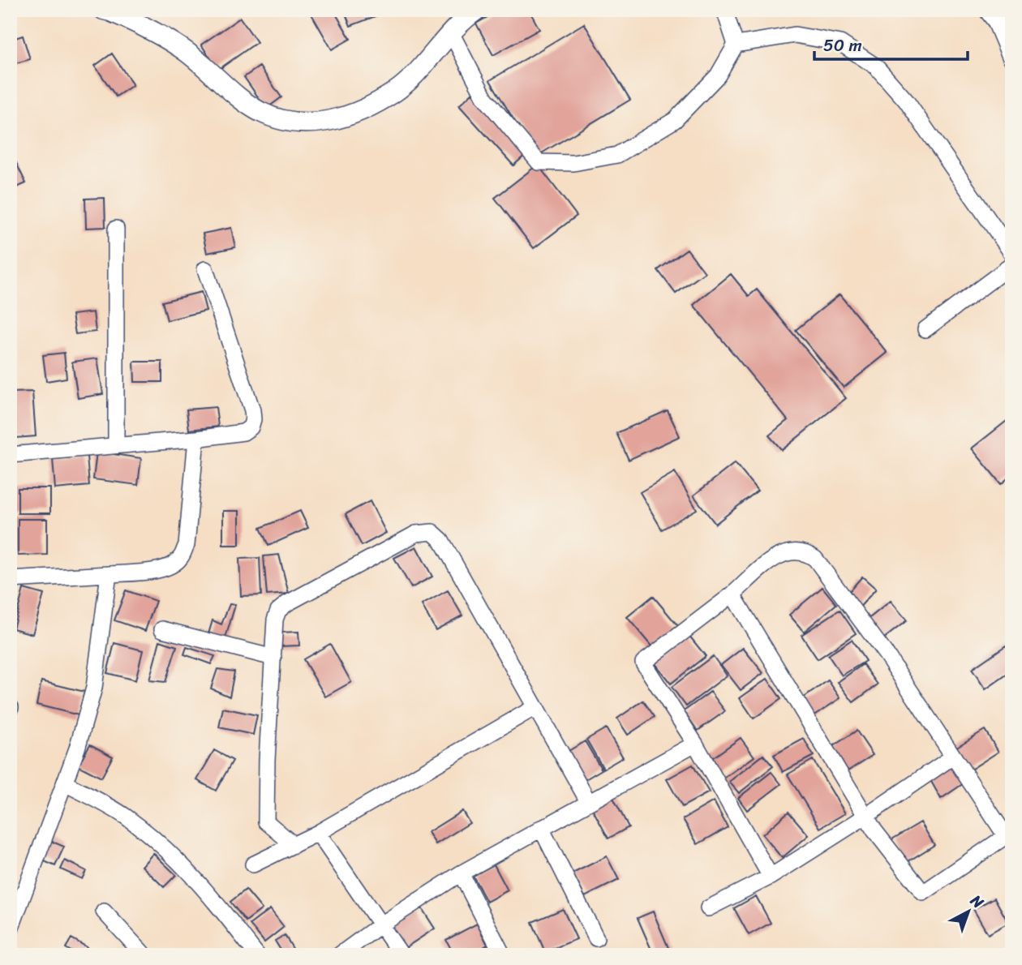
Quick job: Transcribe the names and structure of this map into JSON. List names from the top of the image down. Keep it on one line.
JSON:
{"scale_bar":"50 m","north":"top right"}
